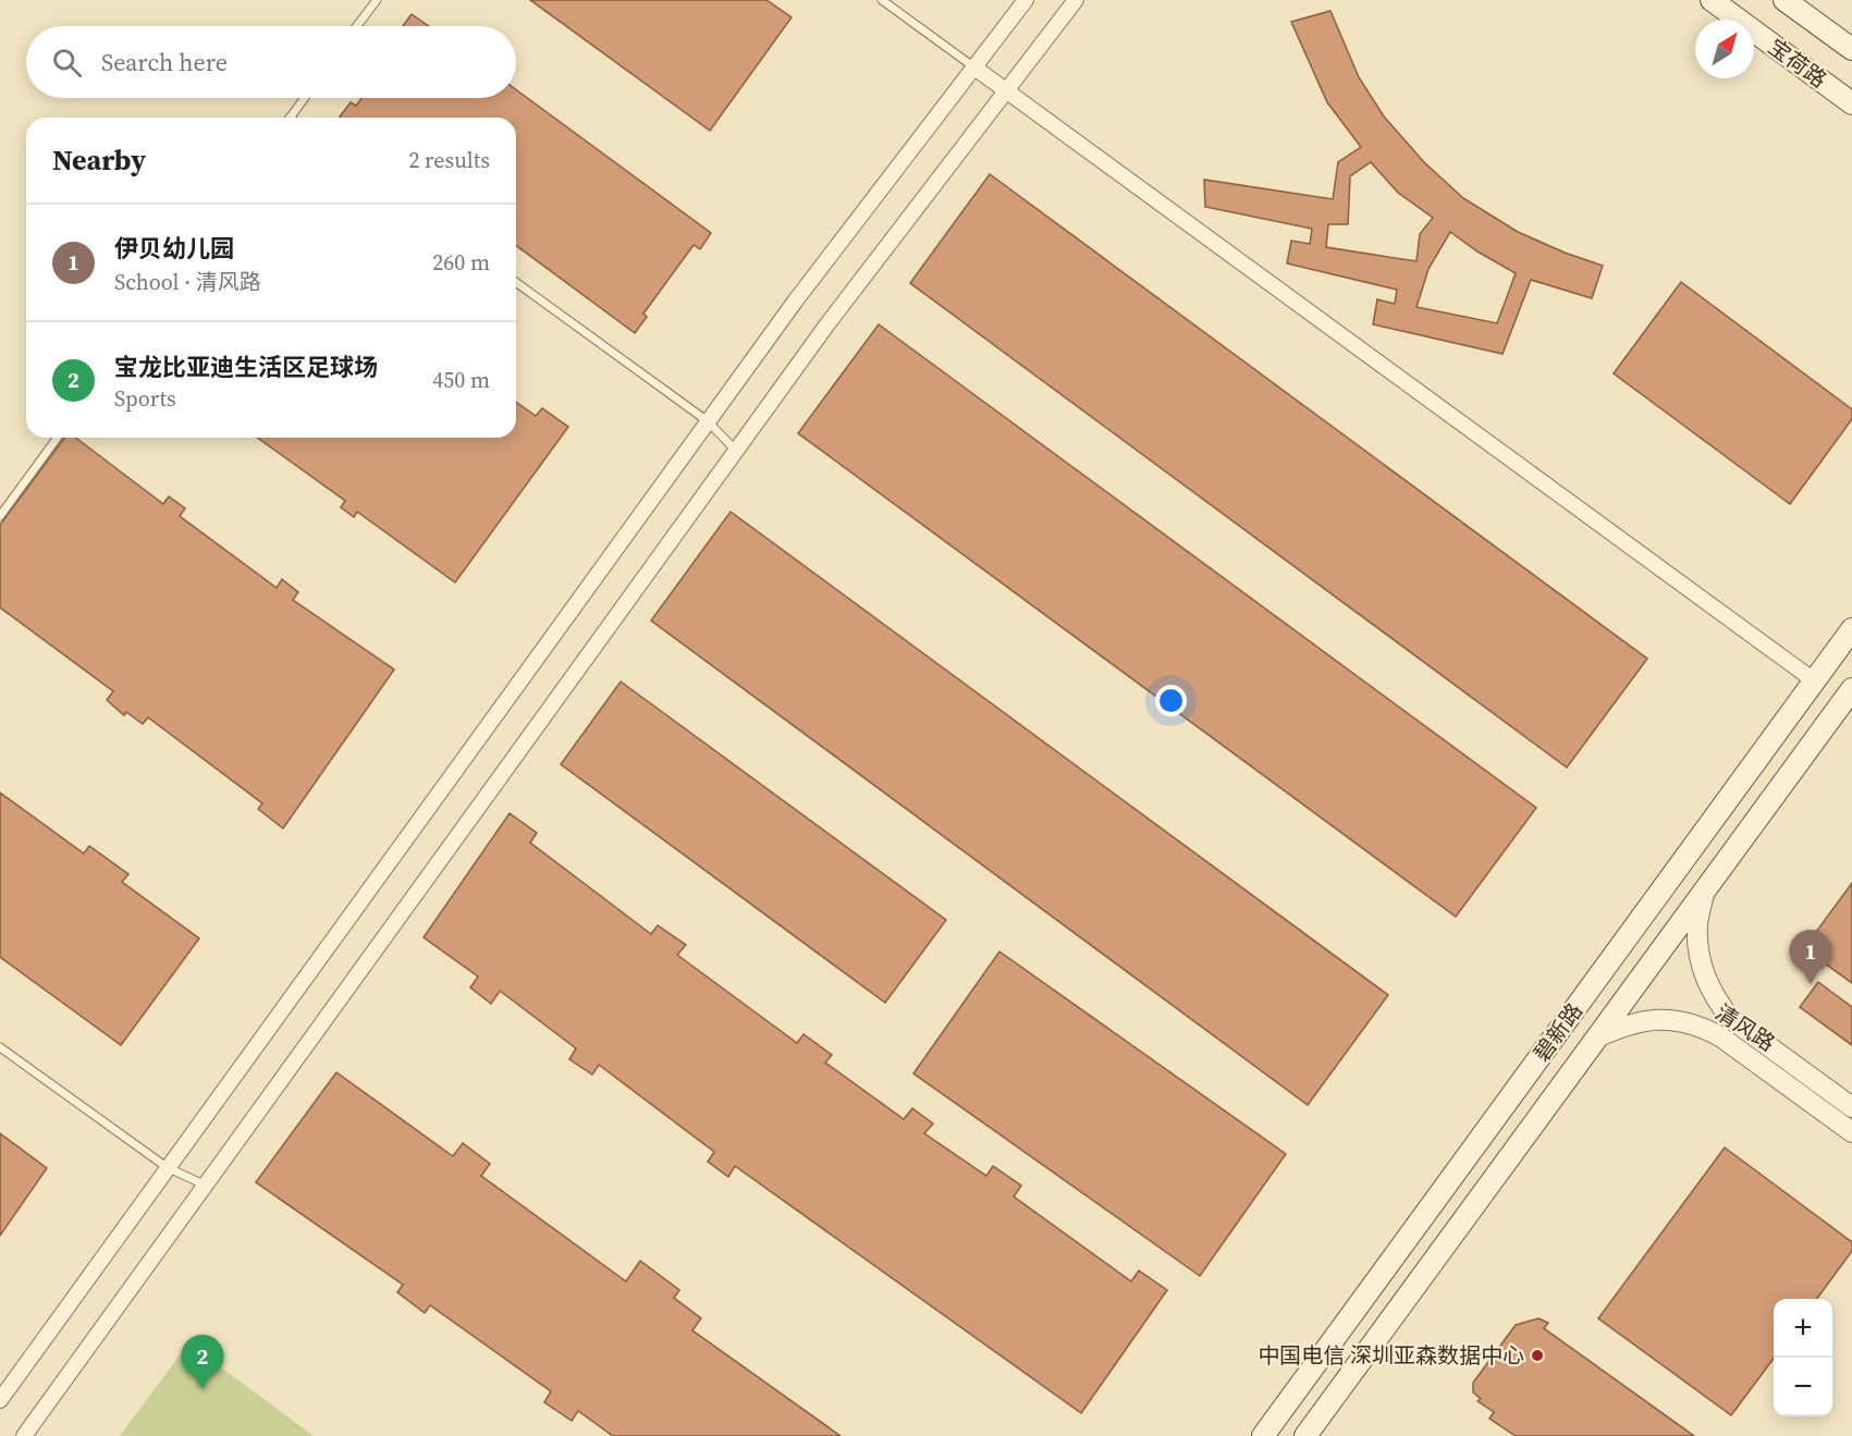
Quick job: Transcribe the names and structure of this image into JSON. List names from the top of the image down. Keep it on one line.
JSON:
{"streets":{"main road":["宝荷路","碧新路"],"street":["清风路"]},"crossings":[["清风路","碧新路"]],"places":["中国电信 深圳亚森数据中心"],"north":"top right","page":{"search":"Search here","heading":["Nearby","2 results"],"list":[{"mark":"1","name":"伊贝幼儿园","note":"School · 清风路","value":"260 m"},{"mark":"2","name":"宝龙比亚迪生活区足球场","note":"Sports","value":"450 m"}],"pins":["1","2"],"map_buttons":["+","−"]}}
